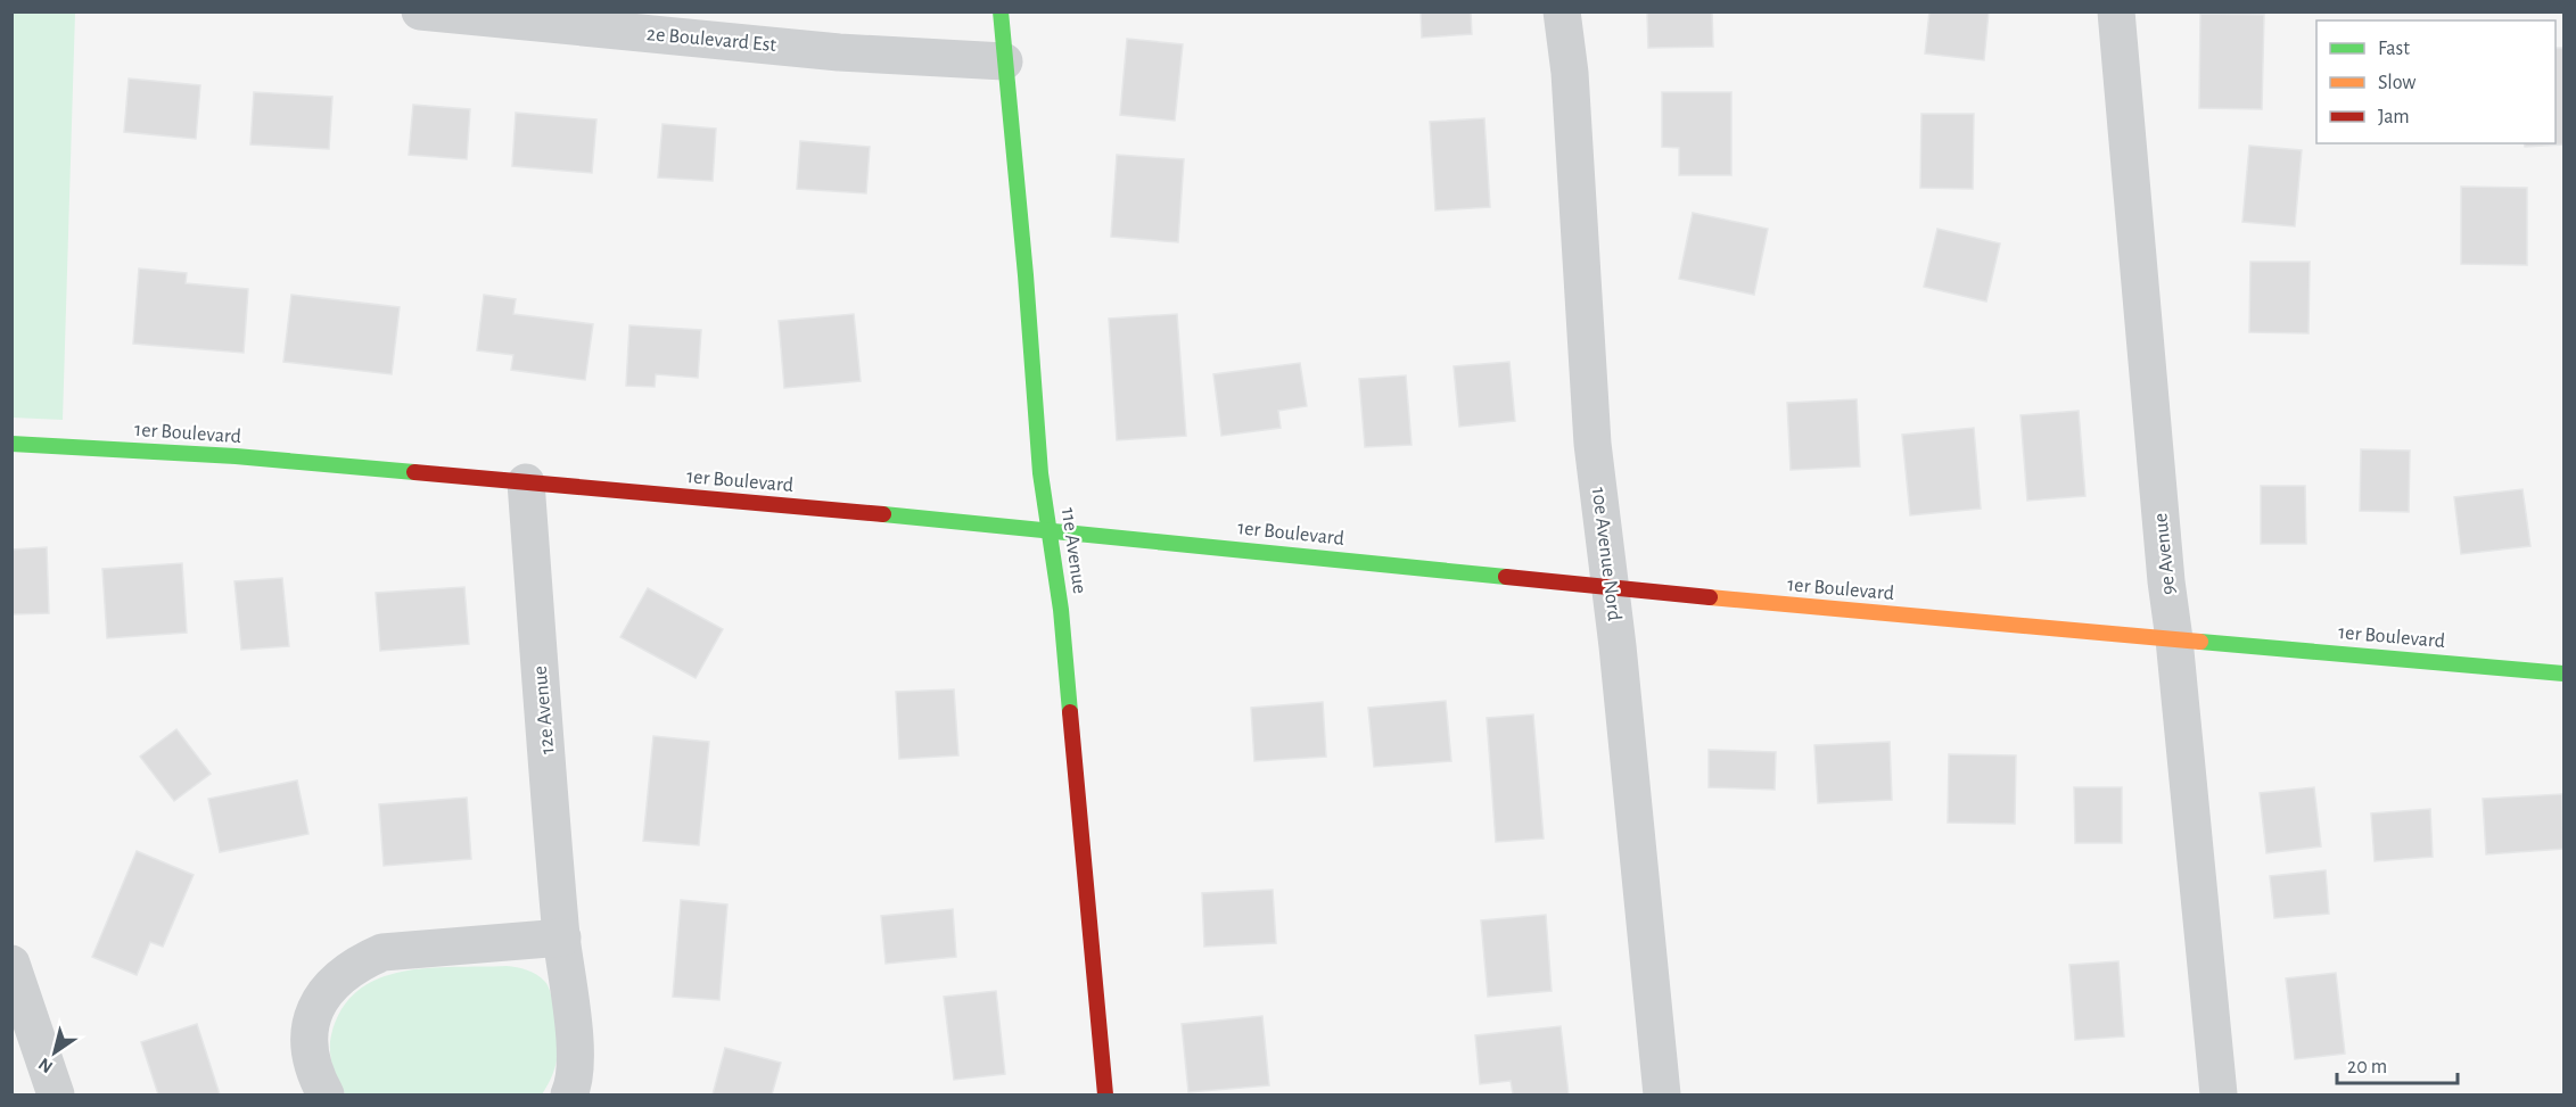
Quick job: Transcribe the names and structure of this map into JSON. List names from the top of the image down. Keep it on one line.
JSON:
{"streets":{"street":["2e Boulevard Est","1er Boulevard","11e Avenue","10e Avenue Nord","9e Avenue","12e Avenue"]},"crossings":[["2e Boulevard Est","11e Avenue"],["1er Boulevard","11e Avenue"],["1er Boulevard","10e Avenue Nord"],["1er Boulevard","9e Avenue"],["1er Boulevard","12e Avenue"]],"legend":["Fast","Slow","Jam"],"scale_bar":"20 m","north":"bottom left"}
